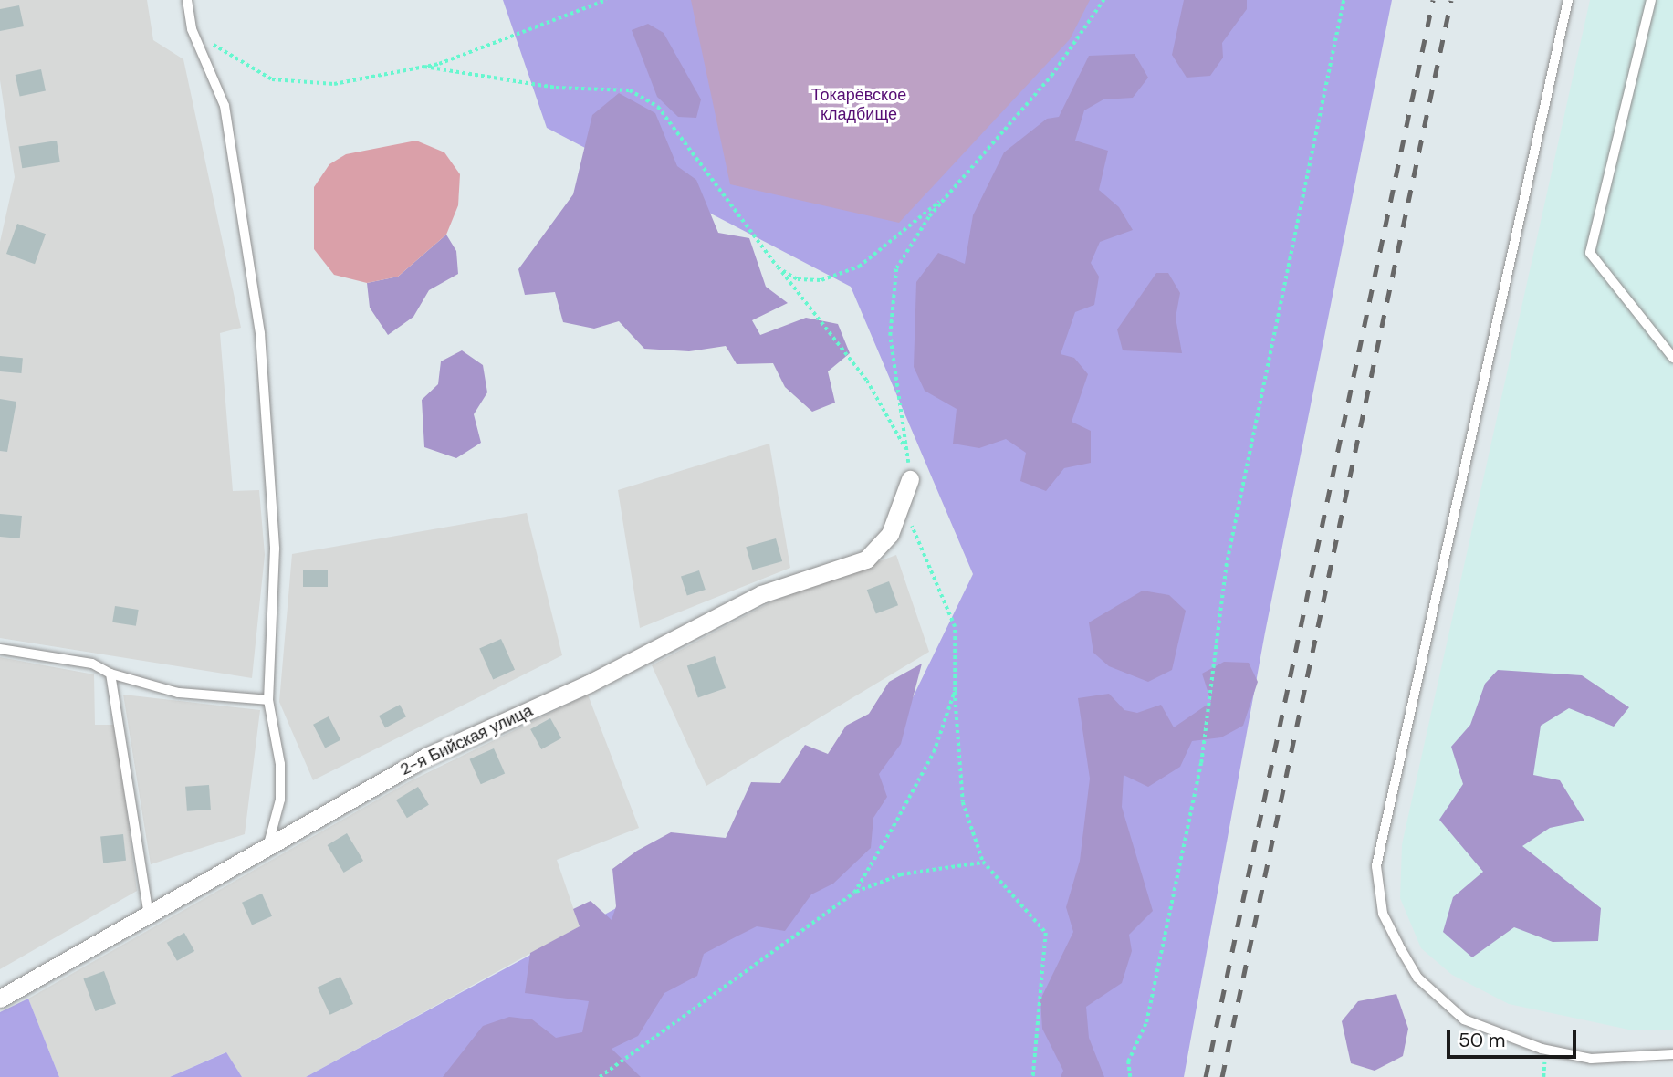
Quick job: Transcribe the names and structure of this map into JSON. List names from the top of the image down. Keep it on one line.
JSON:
{"streets":{"street":["2-я Бийская улица"]},"parks":["Токарёвское кладбище"],"scale_bar":"50 m"}
